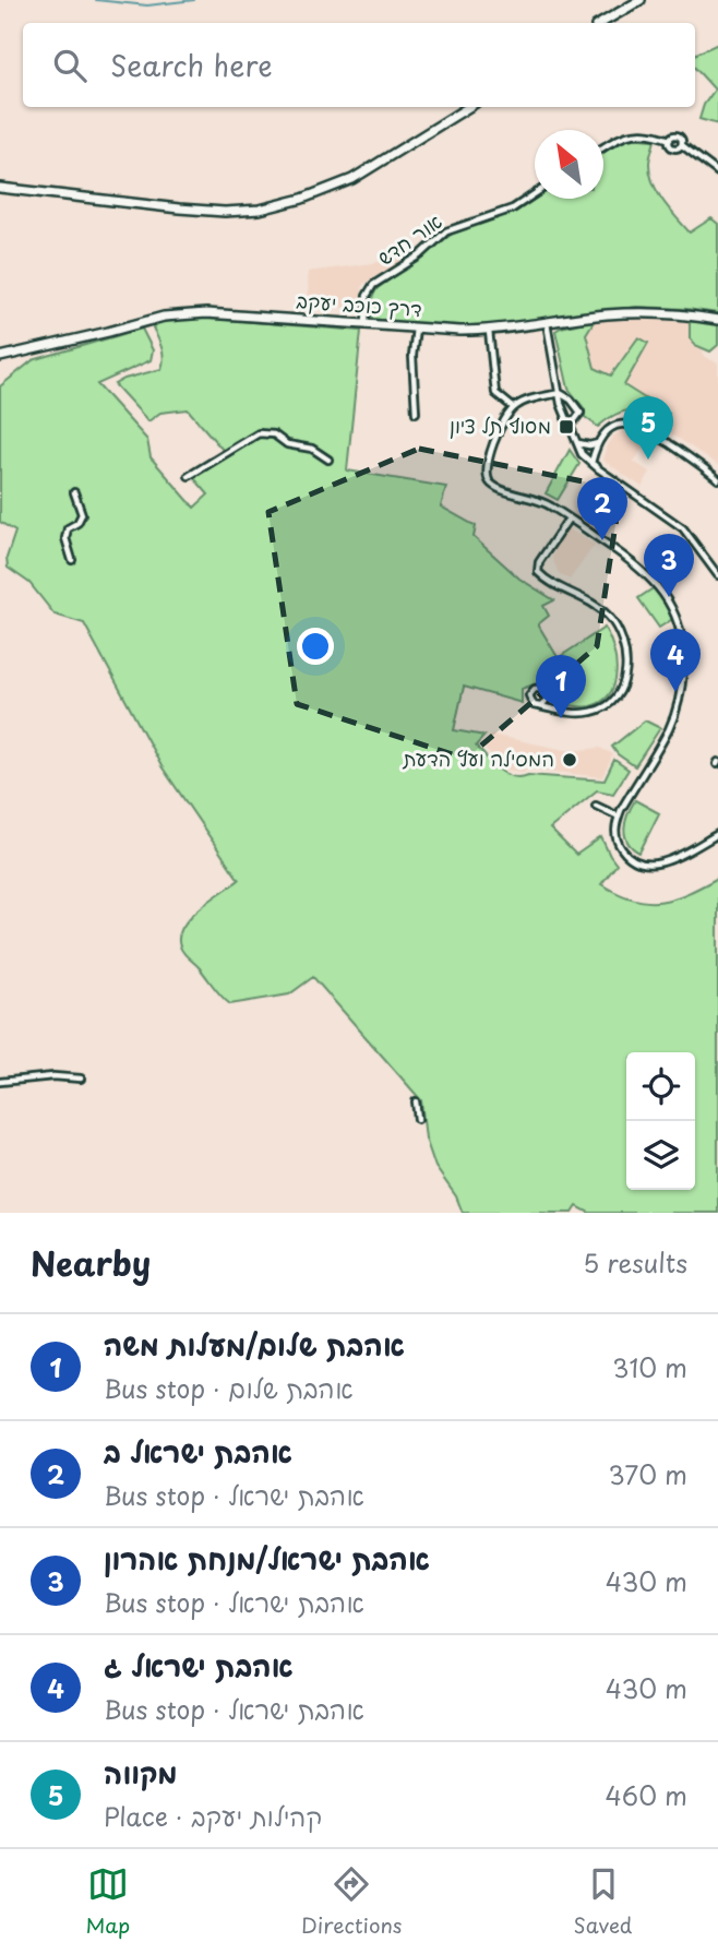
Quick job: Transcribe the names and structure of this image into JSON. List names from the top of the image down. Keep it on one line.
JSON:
{"streets":{"street":["אור חדש","דרך כוכב יעקב"]},"crossings":[["אור חדש","דרך כוכב יעקב"]],"places":{"transit":["מסוף תל ציון"],"other":["המסילה ועץ הדעת"]},"north":"top left","page":{"search":"Search here","pins":["5","2","3","4","1"],"heading":["Nearby","5 results"],"list":[{"mark":"1","name":"אהבת שלום/מעלות משה","note":"Bus stop · אהבת שלום","value":"310 m"},{"mark":"2","name":"אהבת ישראל ב","note":"Bus stop · אהבת ישראל","value":"370 m"},{"mark":"3","name":"אהבת ישראל/מנחת אהרון","note":"Bus stop · אהבת ישראל","value":"430 m"},{"mark":"4","name":"אהבת ישראל ג","note":"Bus stop · אהבת ישראל","value":"430 m"},{"mark":"5","name":"מקווה","note":"Place · קהילות יעקב","value":"460 m"}],"nav":["Map","Directions","Saved"]}}
